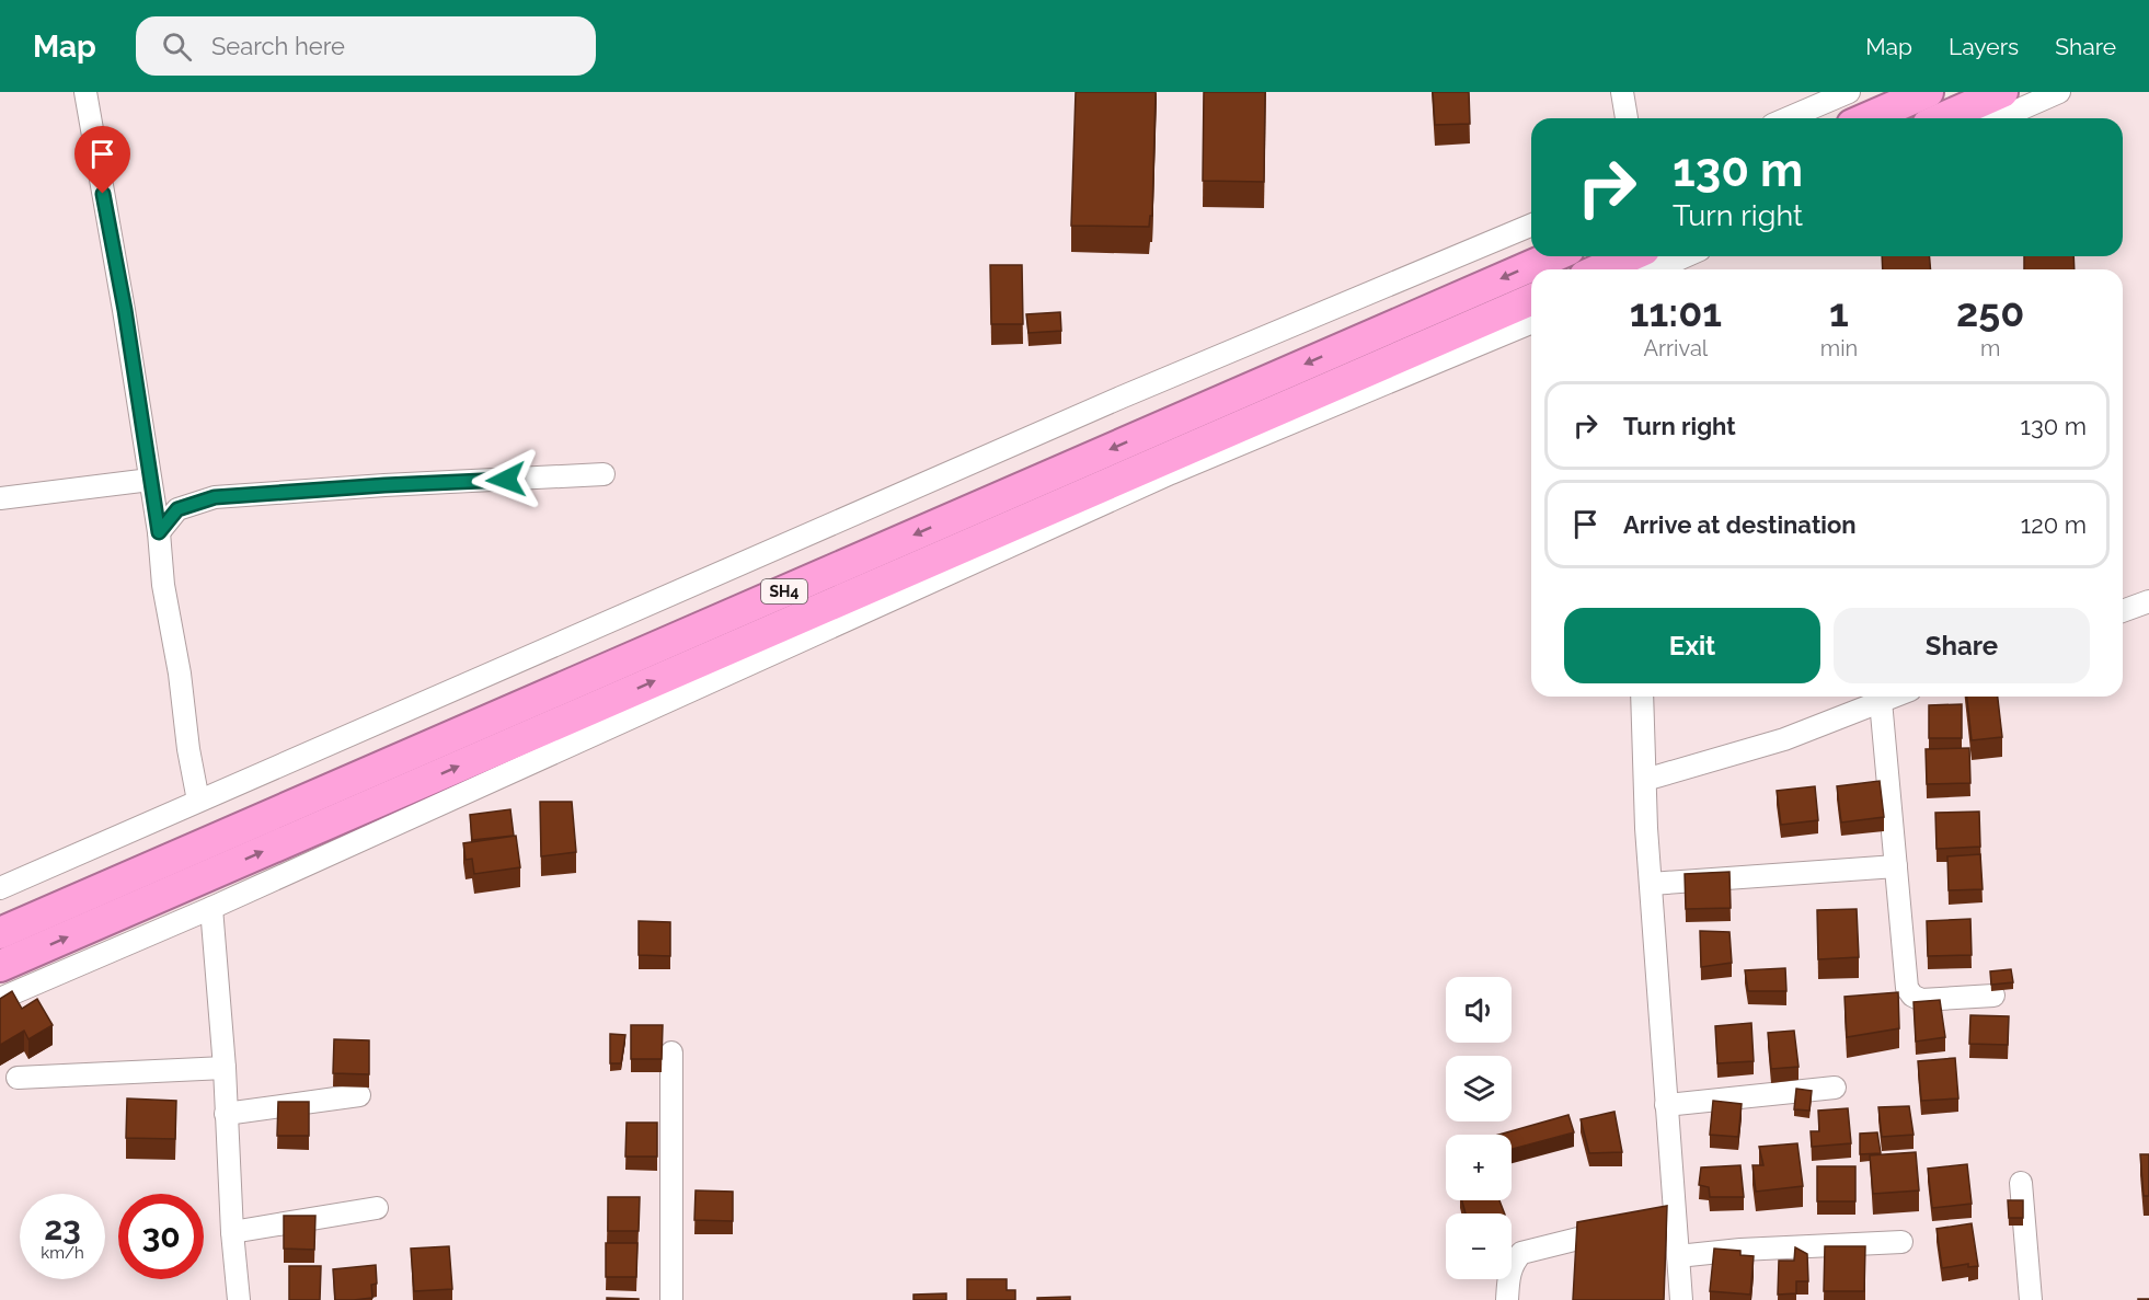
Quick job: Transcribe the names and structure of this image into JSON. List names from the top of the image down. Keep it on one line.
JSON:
{"streets":{"highway":["SH4"]},"page":{"header":"Map","search":"Search here","nav":["Map","Layers","Share"],"turn":["130 m","Turn right"],"eta":["11:01","Arrival","1","min","250","m"],"list":[{"name":"Turn right","value":"130 m"},{"name":"Arrive at destination","value":"120 m"}],"buttons":["Exit","Share"],"map_buttons":["+","−"],"speed":"23 km/h","limit":"30"}}
